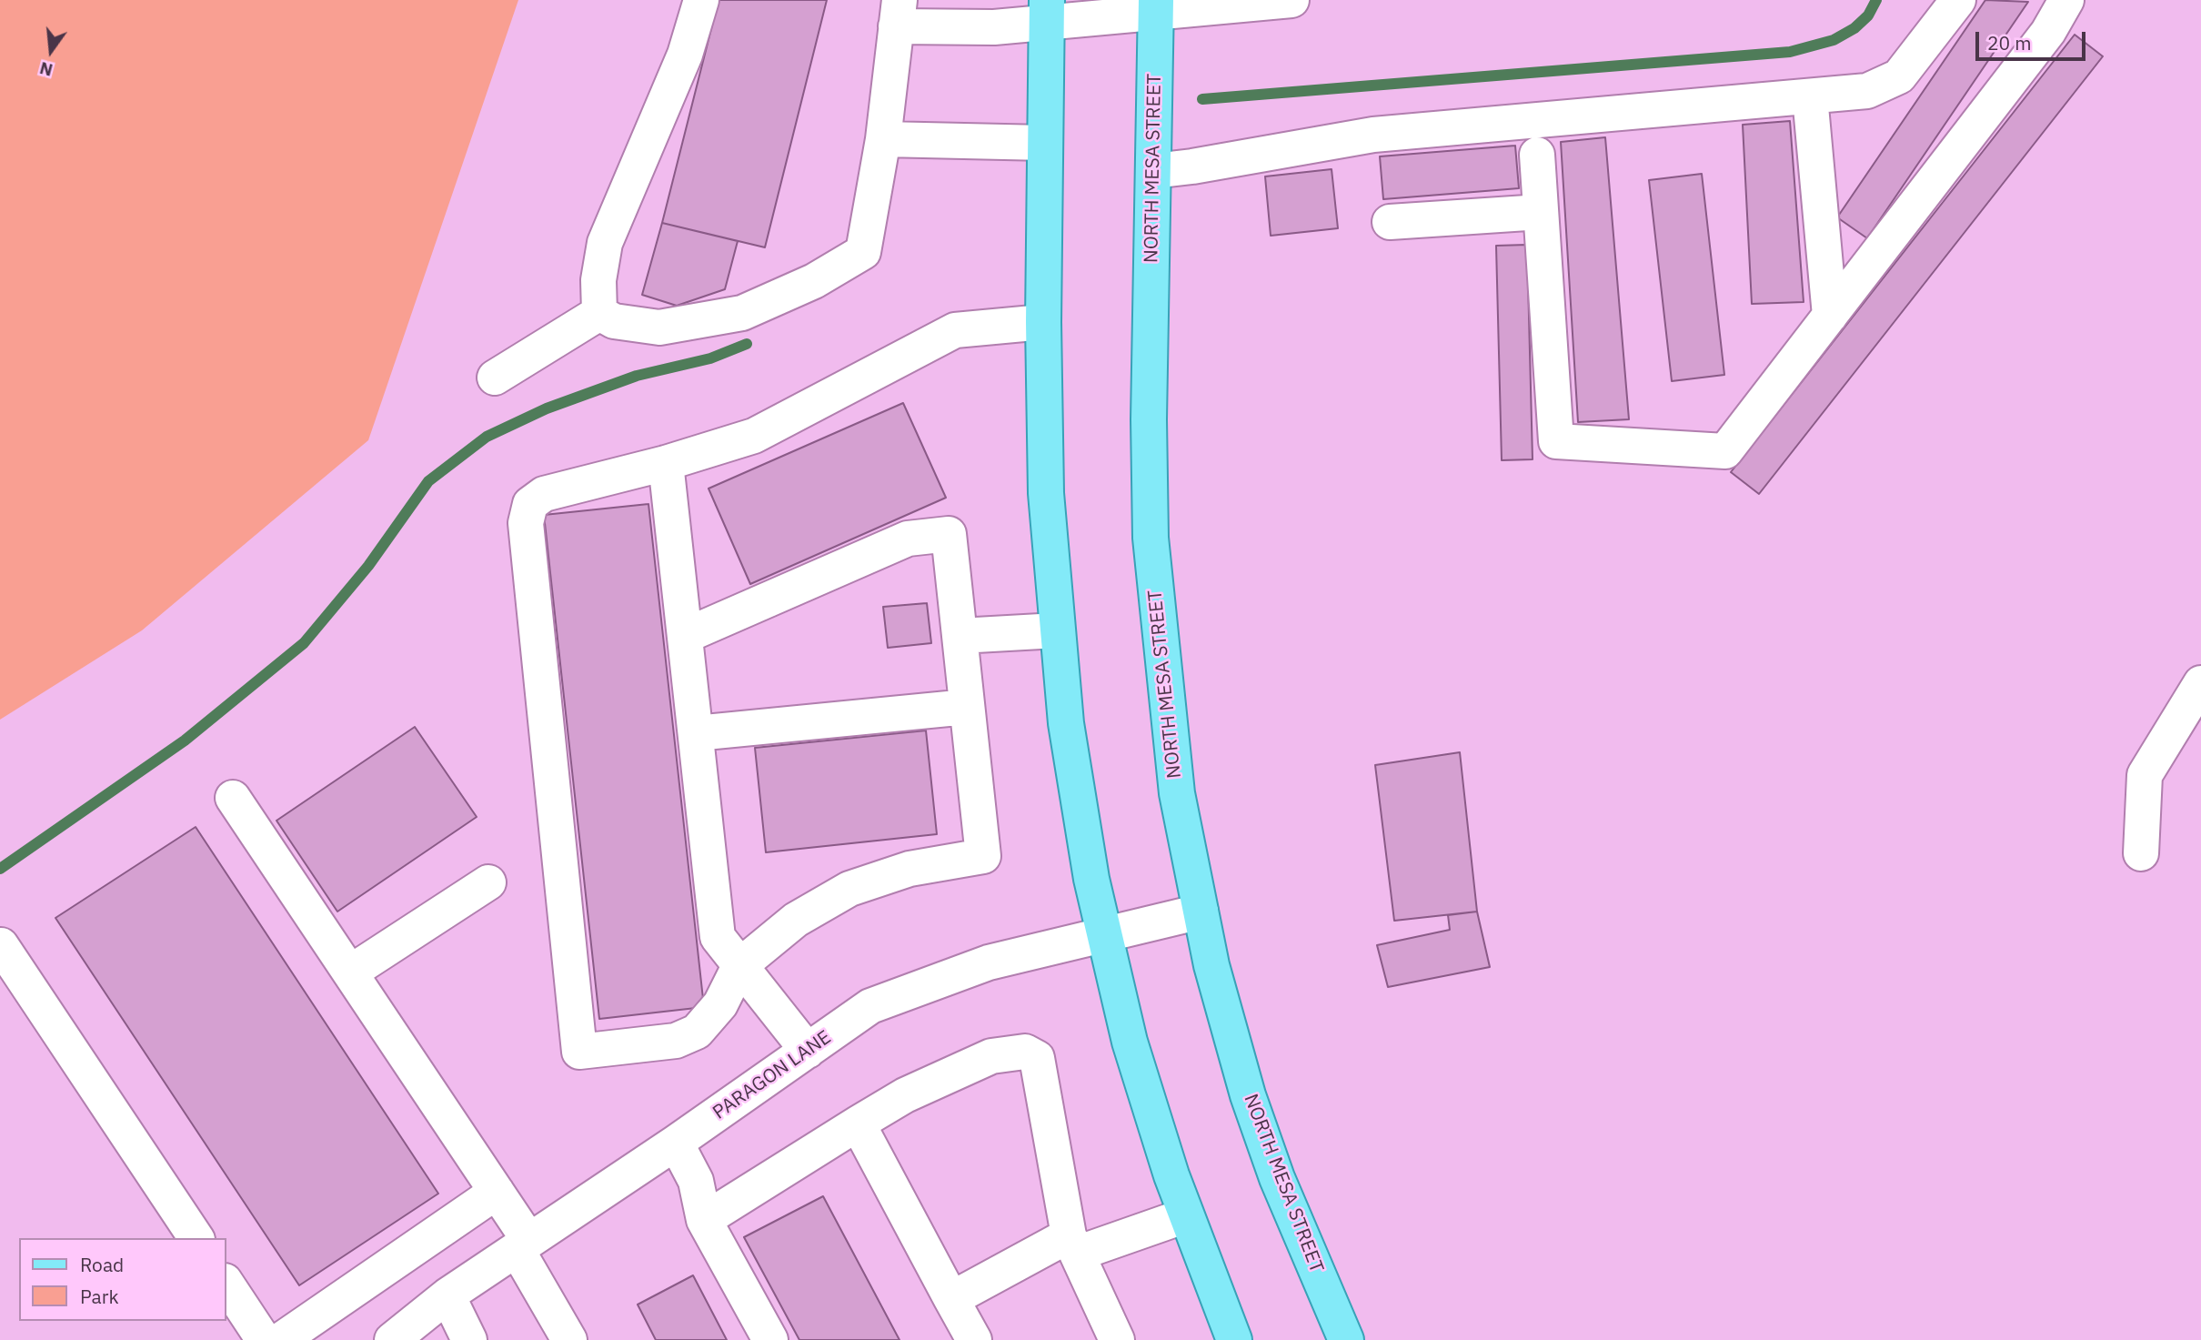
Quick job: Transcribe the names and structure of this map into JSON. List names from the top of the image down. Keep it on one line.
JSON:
{"streets":{"main road":["NORTH MESA STREET"],"street":["PARAGON LANE"]},"crossings":[["NORTH MESA STREET","PARAGON LANE"]],"legend":["Road","Park"],"scale_bar":"20 m","north":"bottom"}
